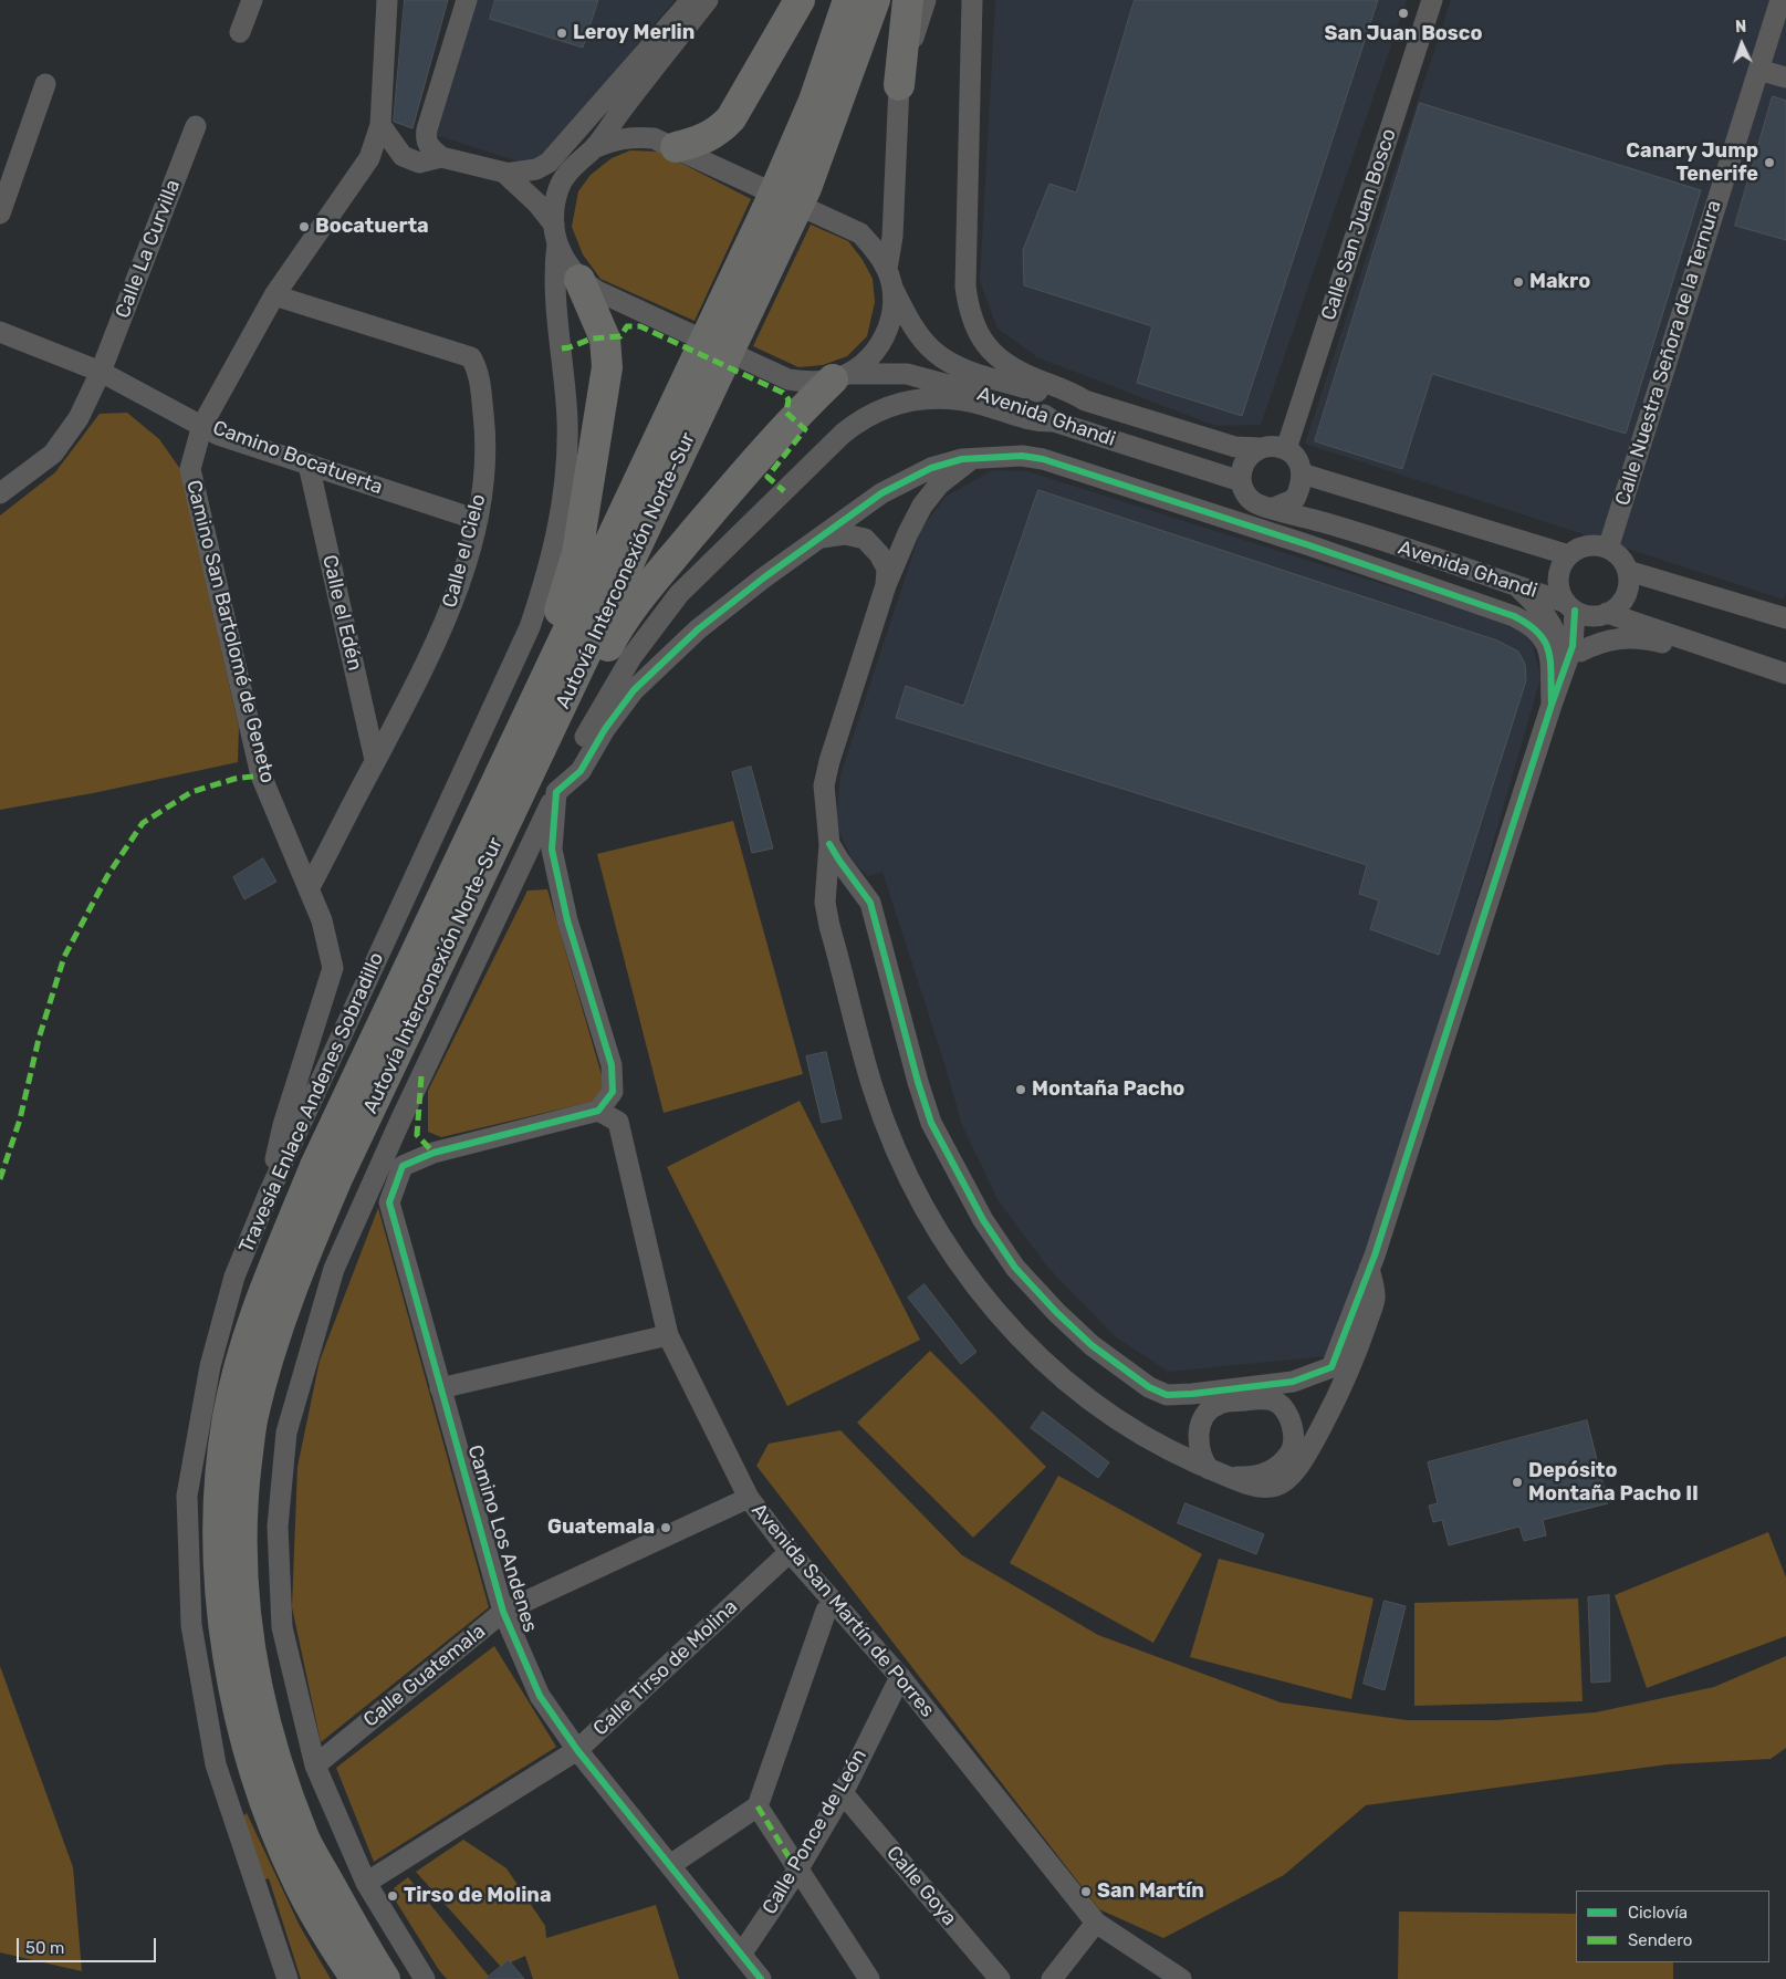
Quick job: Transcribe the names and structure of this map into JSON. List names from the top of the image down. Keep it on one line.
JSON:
{"streets":{"highway":["Autovía Interconexión Norte-Sur"],"street":["Calle San Juan Bosco","Calle La Curvilla","Calle Nuestra Señora de la Ternura","Avenida Ghandi","Camino Bocatuerta","Calle el Cielo","Calle el Edén","Camino San Bartolomé de Geneto","Travesía Enlace Andenes Sobradillo","Camino Los Andenes","Avenida San Martín de Porres","Calle Tirso de Molina","Calle Guatemala","Calle Ponce de León","Calle Goya"]},"crossings":[["Calle San Juan Bosco","Avenida Ghandi"],["Calle La Curvilla","Camino Bocatuerta"],["Calle Nuestra Señora de la Ternura","Avenida Ghandi"],["Camino Bocatuerta","Calle el Cielo"],["Camino Bocatuerta","Calle el Edén"],["Camino Bocatuerta","Camino San Bartolomé de Geneto"],["Calle el Cielo","Calle el Edén"],["Calle el Cielo","Camino San Bartolomé de Geneto"],["Camino San Bartolomé de Geneto","Travesía Enlace Andenes Sobradillo"],["Camino Los Andenes","Avenida San Martín de Porres"],["Camino Los Andenes","Calle Tirso de Molina"],["Camino Los Andenes","Calle Guatemala"],["Camino Los Andenes","Calle Ponce de León"],["Avenida San Martín de Porres","Calle Tirso de Molina"],["Avenida San Martín de Porres","Calle Guatemala"],["Avenida San Martín de Porres","Calle Ponce de León"],["Calle Ponce de León","Calle Goya"]],"places":["San Juan Bosco","Leroy Merlin","Canary Jump Tenerife","Bocatuerta","Makro","Montaña Pacho","Depósito Montaña Pacho II","Guatemala","San Martín","Tirso de Molina"],"legend":["Ciclovía","Sendero"],"scale_bar":"50 m","north":"top"}
